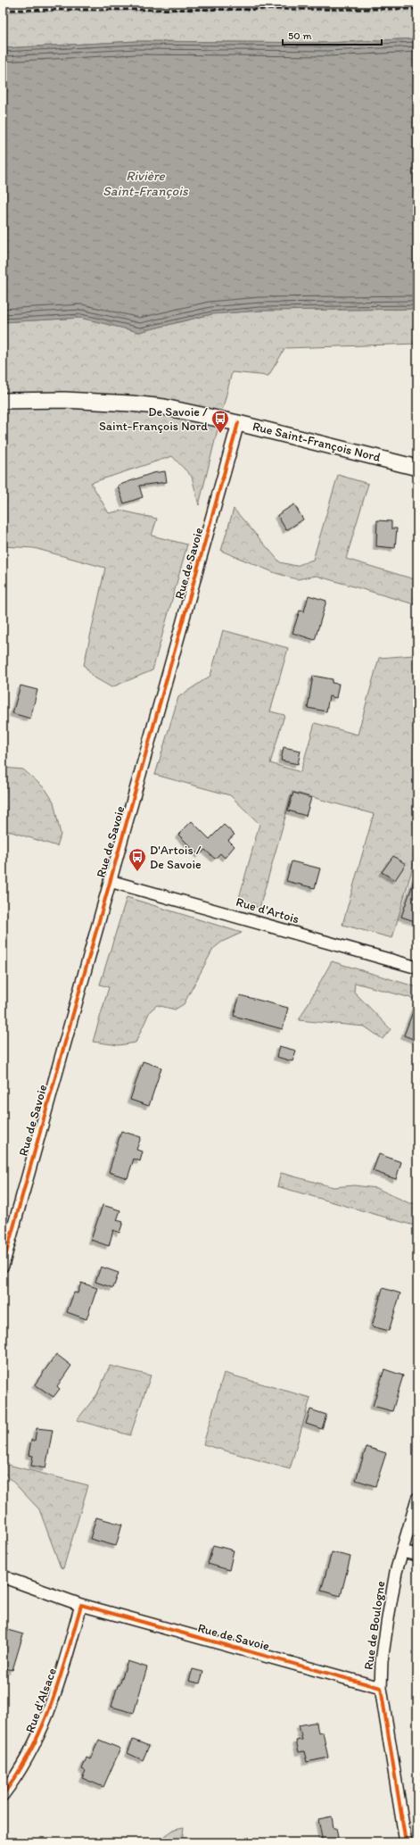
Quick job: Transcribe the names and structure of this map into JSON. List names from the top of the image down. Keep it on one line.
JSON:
{"streets":{"street":["Rue Saint-François Nord","Rue de Savoie","Rue d'Artois","Rue de Boulogne","Rue d'Alsace"]},"crossings":[["Rue Saint-François Nord","Rue de Savoie"],["Rue de Savoie","Rue d'Artois"],["Rue de Savoie","Rue de Boulogne"],["Rue de Savoie","Rue d'Alsace"]],"water":["Rivière Saint-François"],"places":{"bus stop":["De Savoie / Saint-François Nord","D'Artois / De Savoie"]},"scale_bar":"50 m"}
